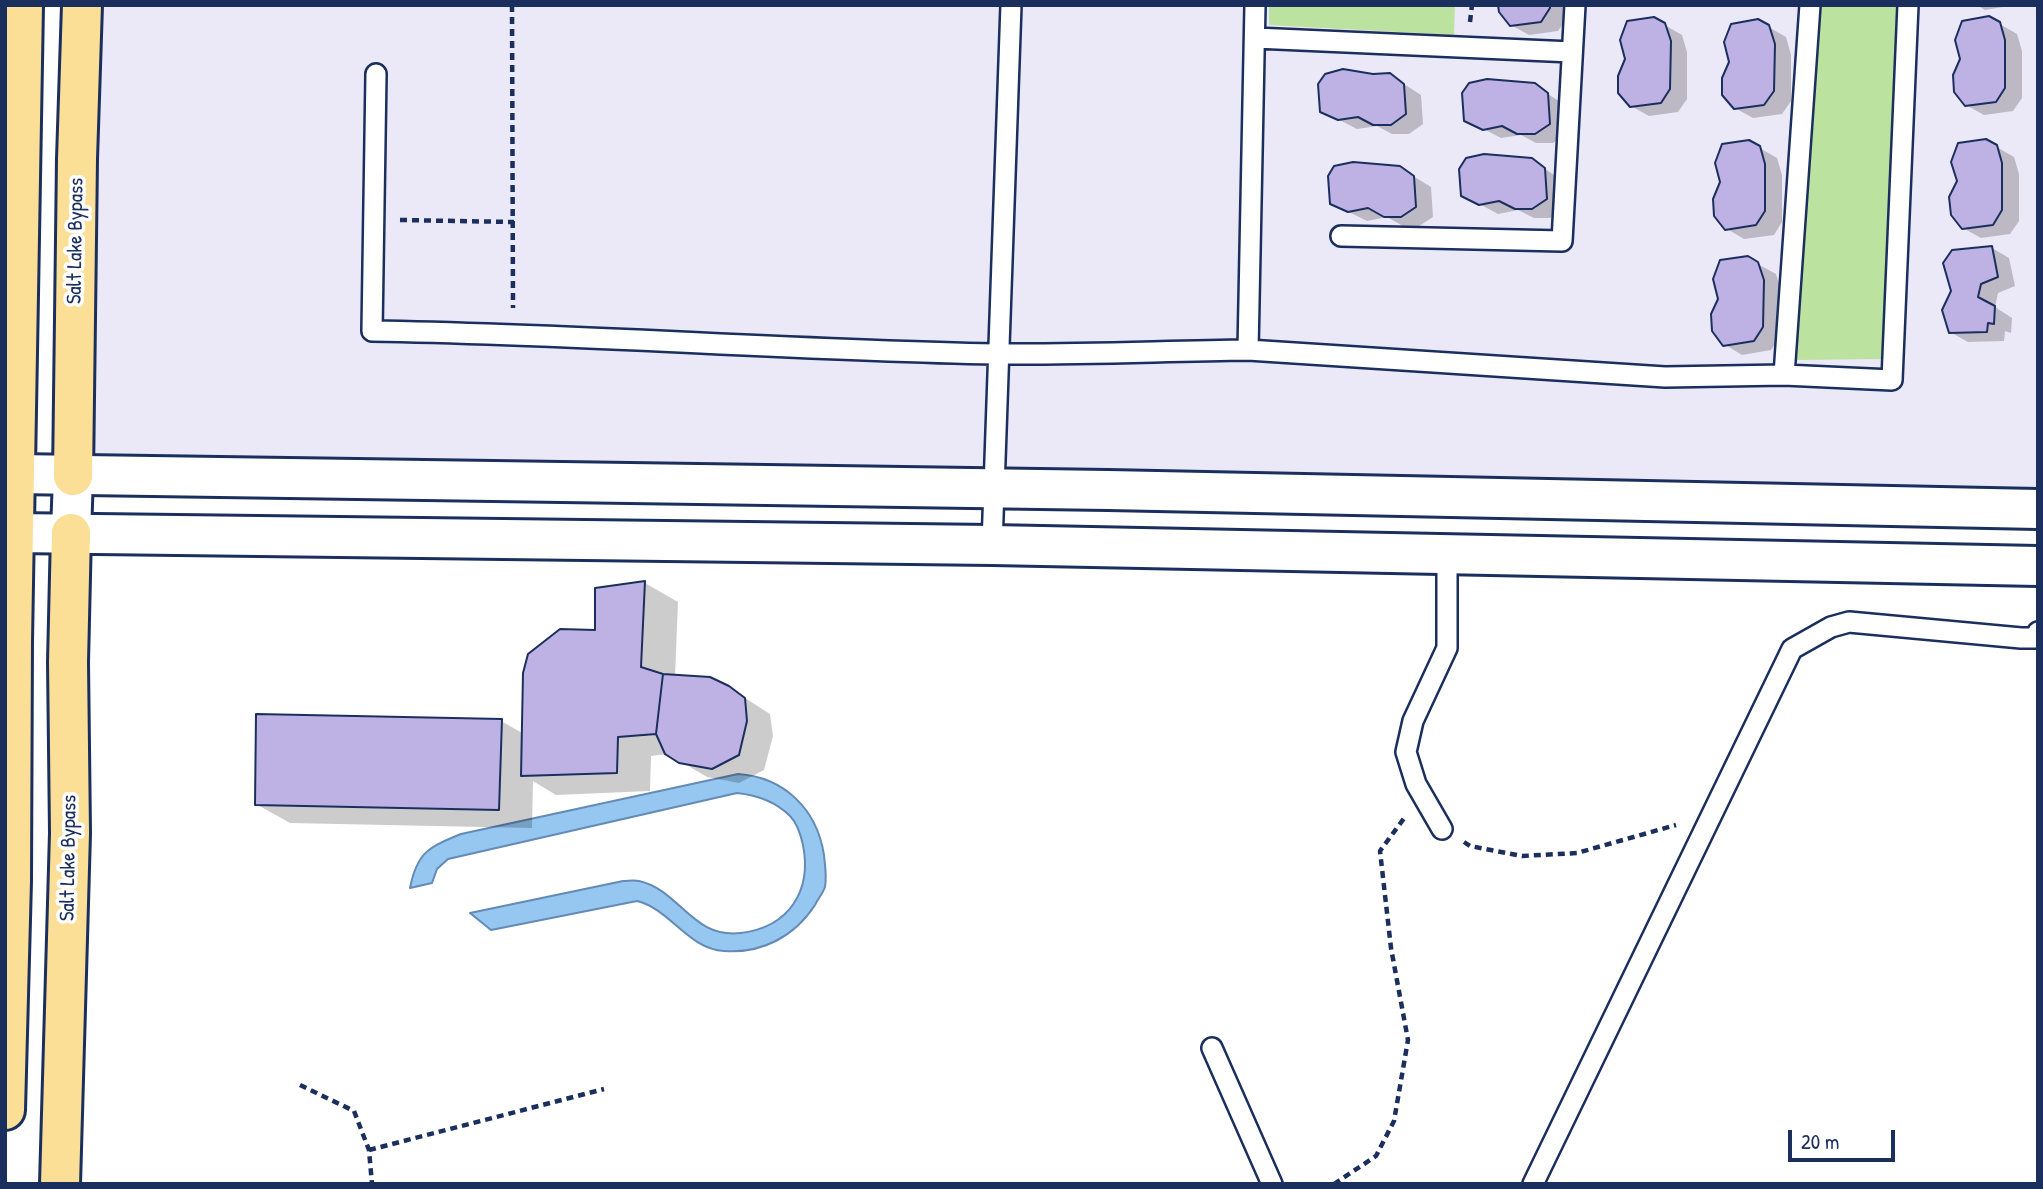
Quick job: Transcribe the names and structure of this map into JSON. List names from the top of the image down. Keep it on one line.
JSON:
{"streets":{"main road":["Salt Lake Bypass"]},"scale_bar":"20 m"}
